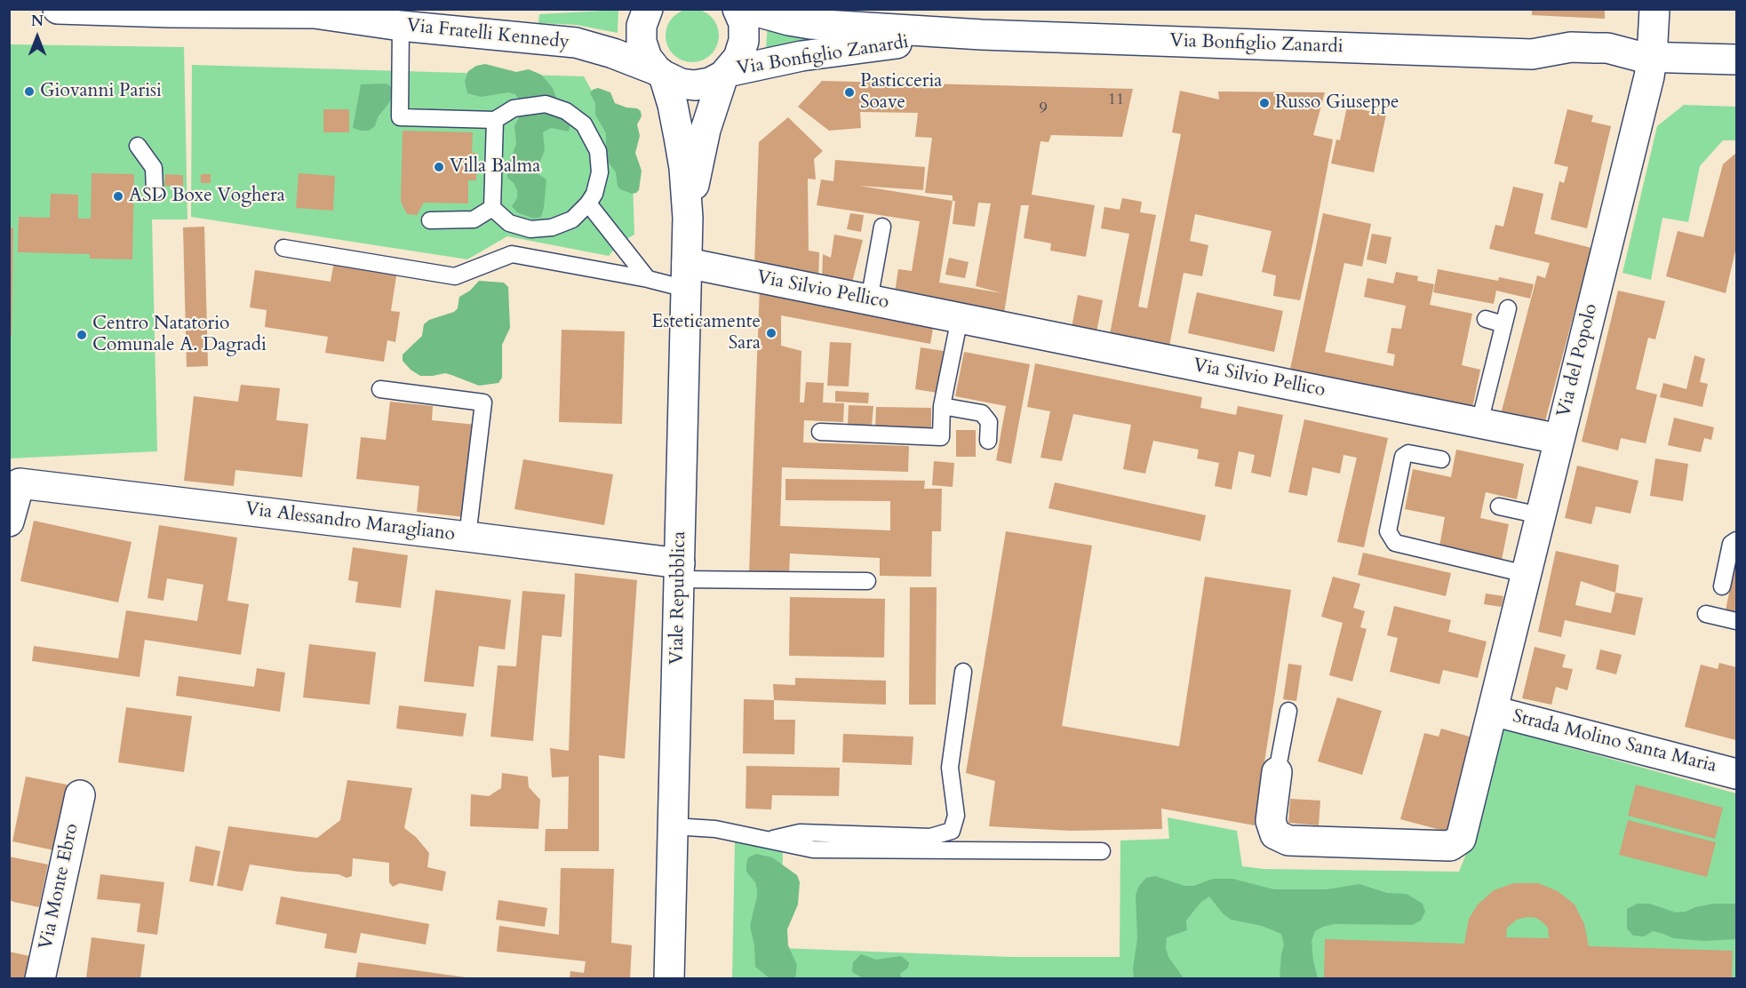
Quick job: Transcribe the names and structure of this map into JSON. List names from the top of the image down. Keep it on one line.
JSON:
{"streets":{"street":["Via Fratelli Kennedy","Via Bonfiglio Zanardi","Via Silvio Pellico","Via del Popolo","Via Alessandro Maragliano","Viale Repubblica","Strada Molino Santa Maria","Via Monte Ebro"]},"crossings":[["Via Fratelli Kennedy","Via Bonfiglio Zanardi"],["Via Fratelli Kennedy","Viale Repubblica"],["Via Bonfiglio Zanardi","Via del Popolo"],["Via Bonfiglio Zanardi","Viale Repubblica"],["Via Silvio Pellico","Via del Popolo"],["Via Silvio Pellico","Viale Repubblica"],["Via del Popolo","Strada Molino Santa Maria"],["Via Alessandro Maragliano","Viale Repubblica"]],"places":["Giovanni Parisi","Pasticceria Soave","Russo Giuseppe","Villa Balma","ASD Boxe Voghera","Esteticamente Sara","Centro Natatorio Comunale A. Dagradi"],"house_numbers":["11","9"],"north":"top"}
